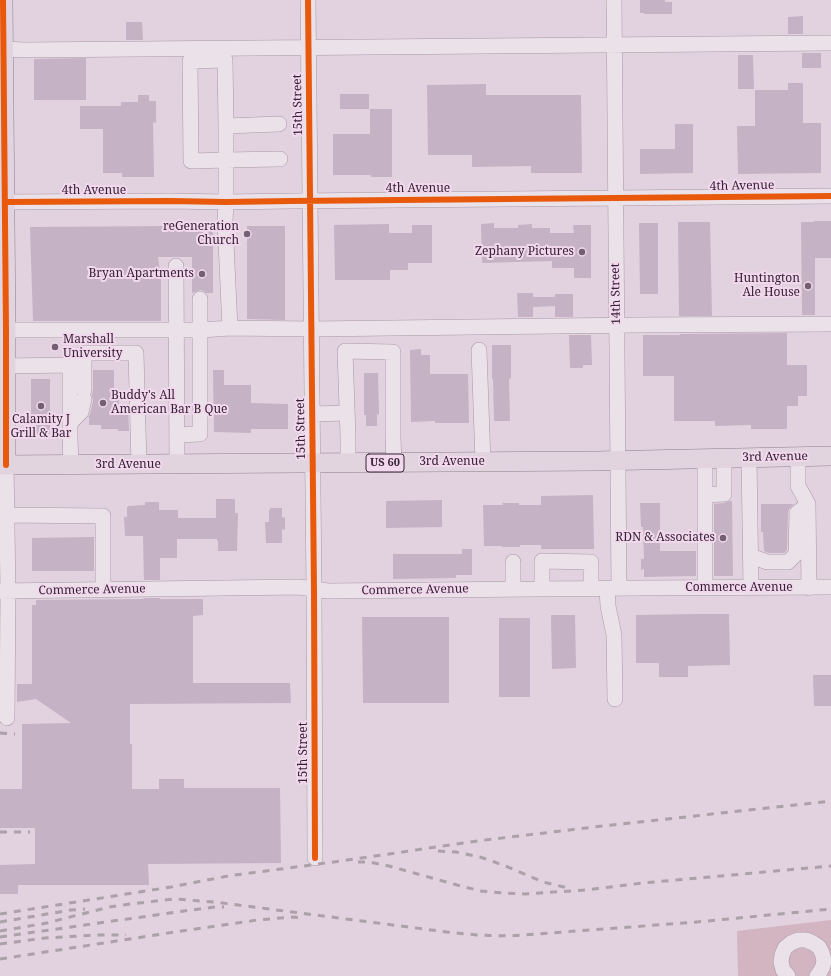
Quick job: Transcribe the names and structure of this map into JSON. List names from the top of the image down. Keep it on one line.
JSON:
{"streets":{"main road":["3rd Avenue","US 60"],"street":["15th Street","4th Avenue","14th Street","Commerce Avenue"]},"crossings":[["15th Street","4th Avenue"],["15th Street","3rd Avenue"],["15th Street","Commerce Avenue"],["4th Avenue","14th Street"],["14th Street","3rd Avenue"],["14th Street","Commerce Avenue"]],"places":["reGeneration Church","Zephany Pictures","Bryan Apartments","Huntington Ale House","Marshall University","Buddy's All American Bar B Que","Calamity J Grill & Bar","RDN & Associates"]}
